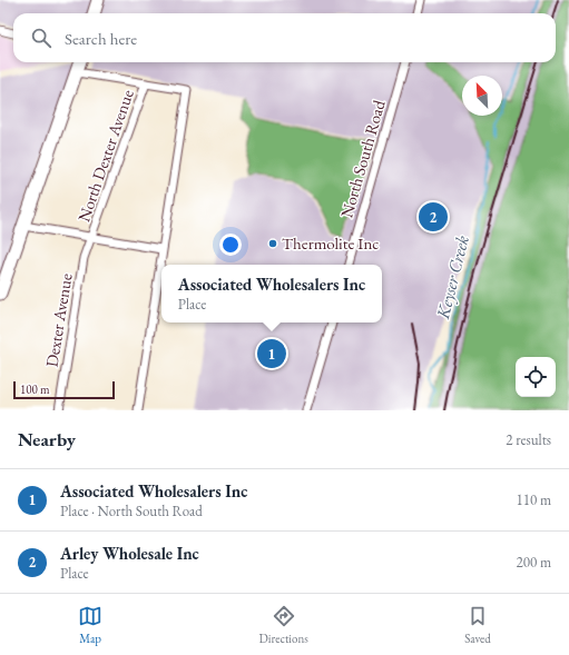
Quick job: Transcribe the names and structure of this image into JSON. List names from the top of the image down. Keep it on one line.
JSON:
{"streets":{"street":["North Dexter Avenue","North South Road","Dexter Avenue"]},"crossings":[["North Dexter Avenue","Dexter Avenue"]],"water":["Keyser Creek"],"places":["Thermolite Inc"],"scale_bar":"100 m","north":"top left","page":{"search":"Search here","pins":["2","1"],"popup":["Associated Wholesalers Inc","Place"],"scale":"100 m","heading":["Nearby","2 results"],"list":[{"mark":"1","name":"Associated Wholesalers Inc","note":"Place · North South Road","value":"110 m"},{"mark":"2","name":"Arley Wholesale Inc","note":"Place","value":"200 m"}],"nav":["Map","Directions","Saved"]}}
